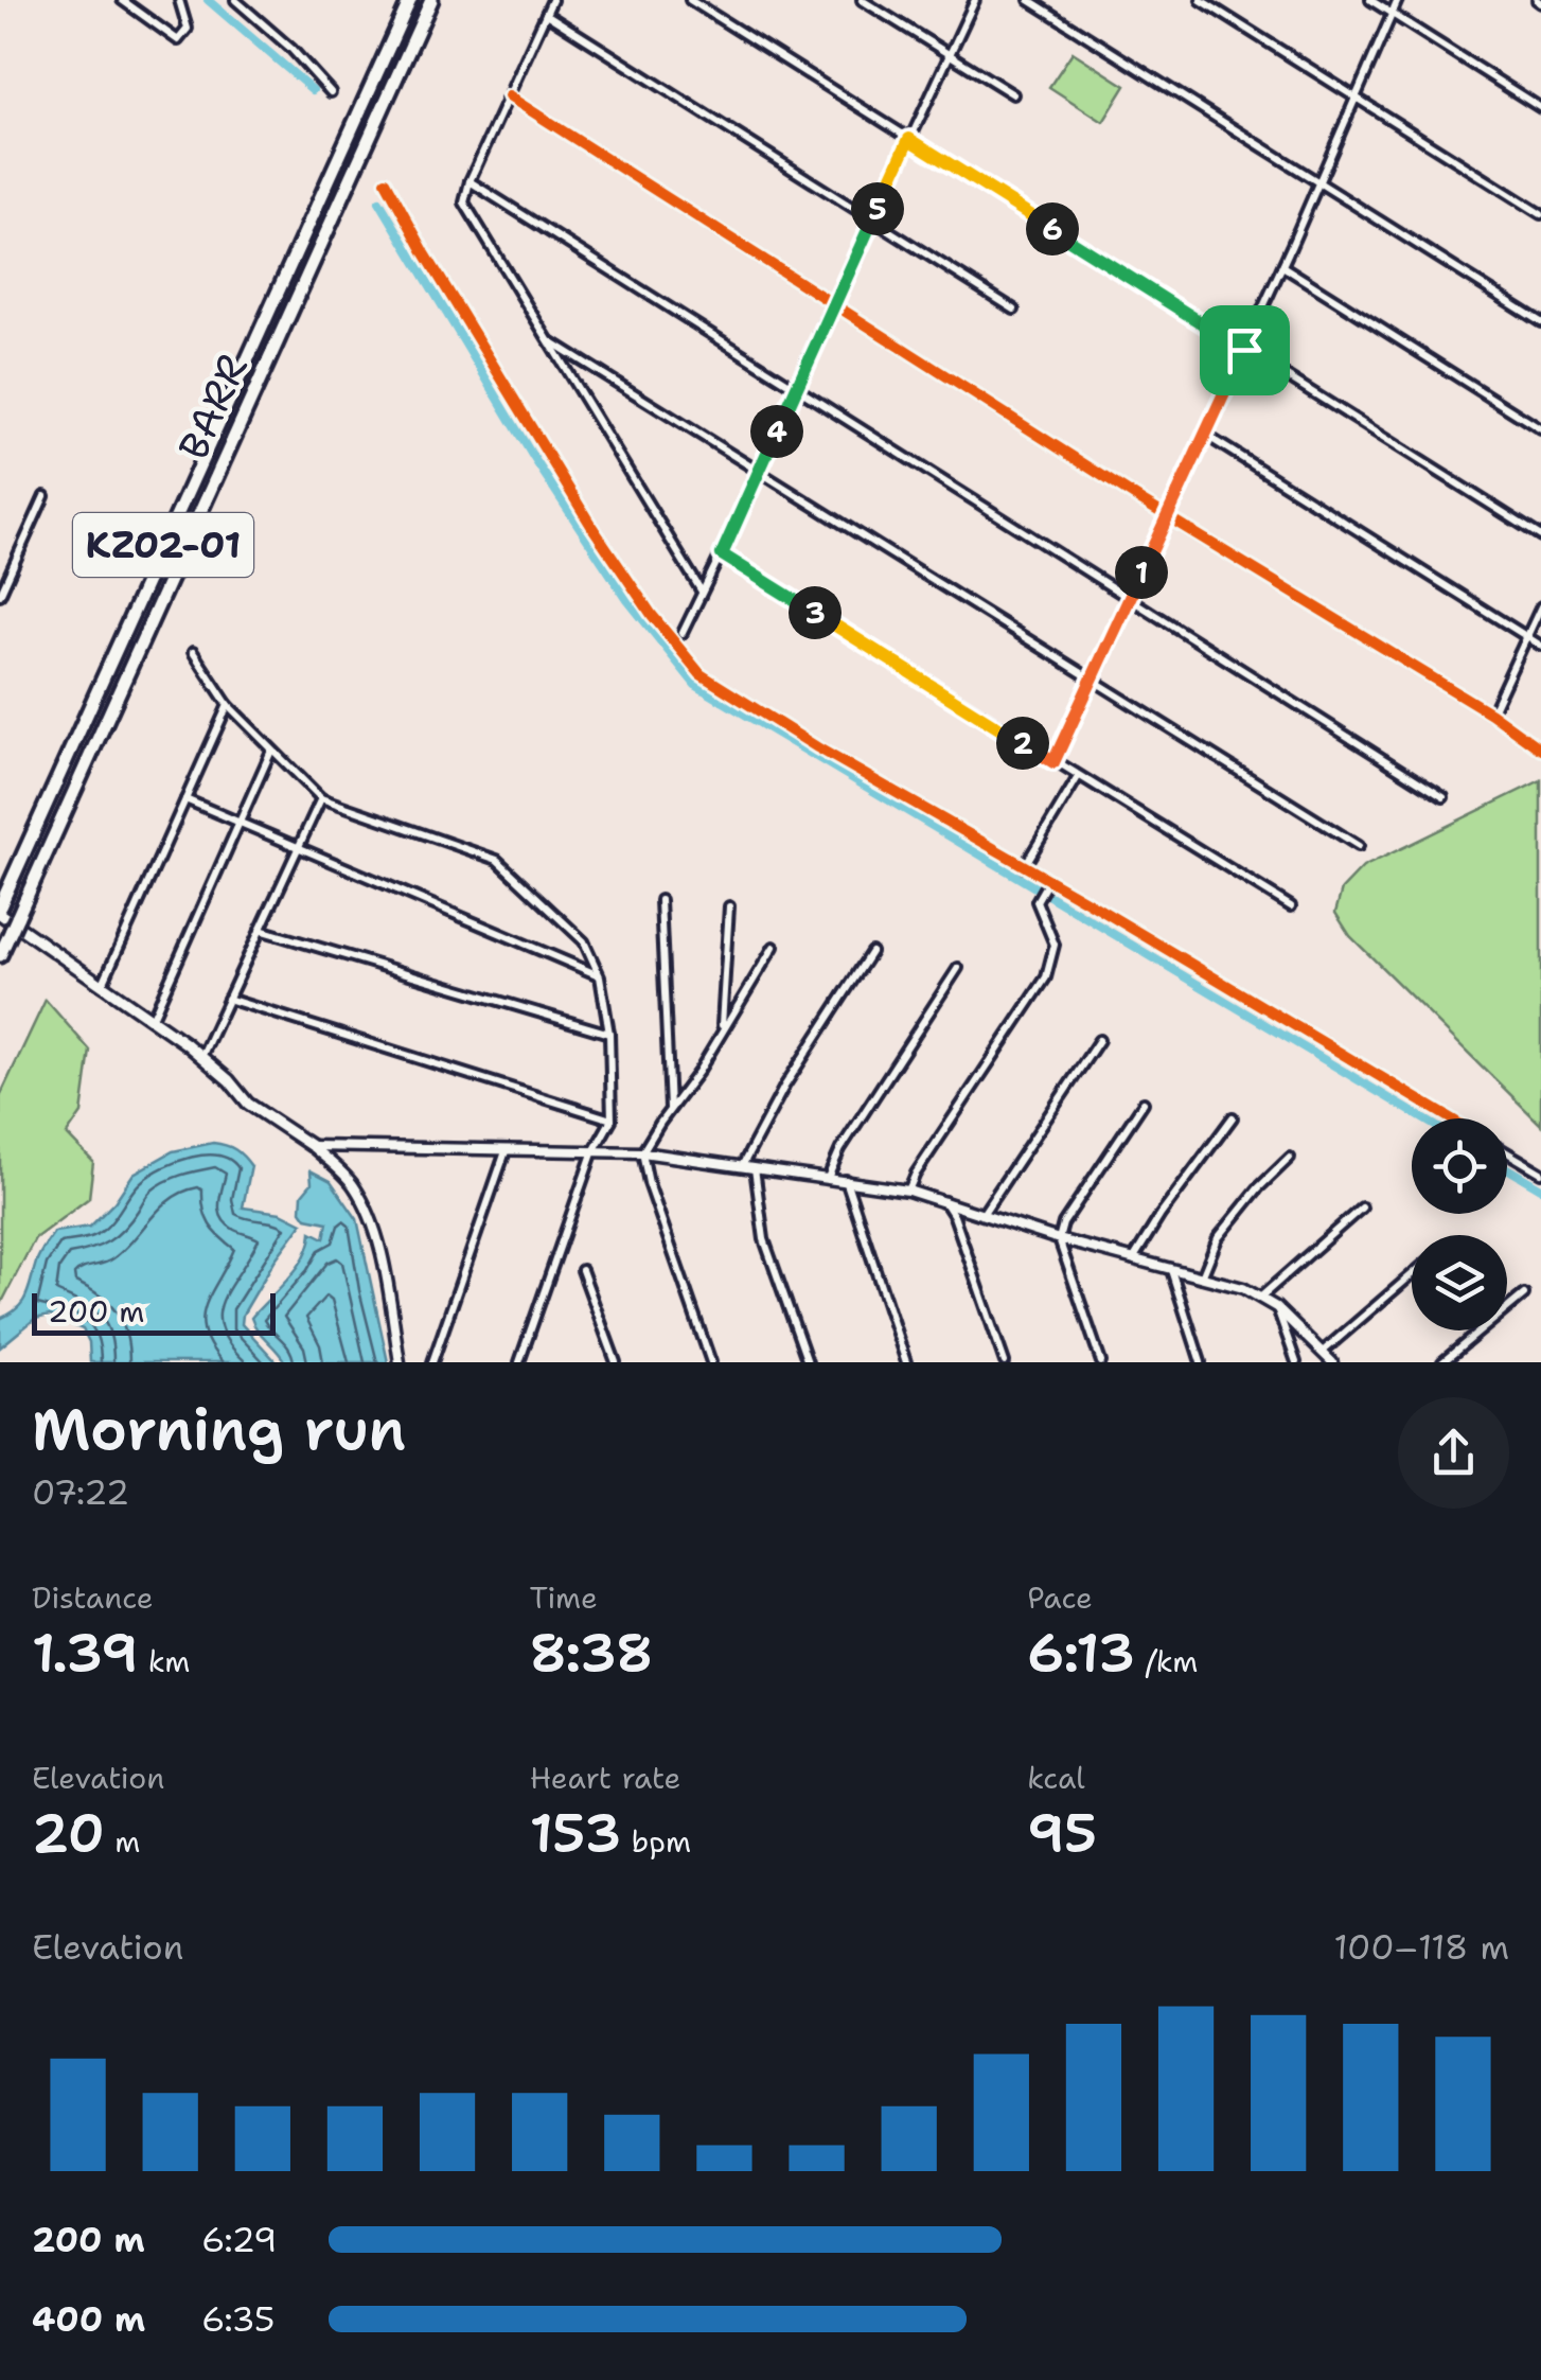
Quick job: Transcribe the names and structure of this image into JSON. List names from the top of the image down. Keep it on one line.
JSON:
{"streets":{"highway":["BARR","KZ02-01"]},"scale_bar":"200 m","page":{"pins":["5","6","4","1","3","2"],"scale":"200 m","heading":["Morning run","07:22"],"stats":[["Distance","1.39 km"],["Time","8:38"],["Pace","6:13 /km"],["Elevation","20 m"],["Heart rate","153 bpm"],["kcal","95"]],"chart":["Elevation","100–118 m"],"list":[{"name":"200 m","note":"6:29"},{"name":"400 m","note":"6:35"}]}}
